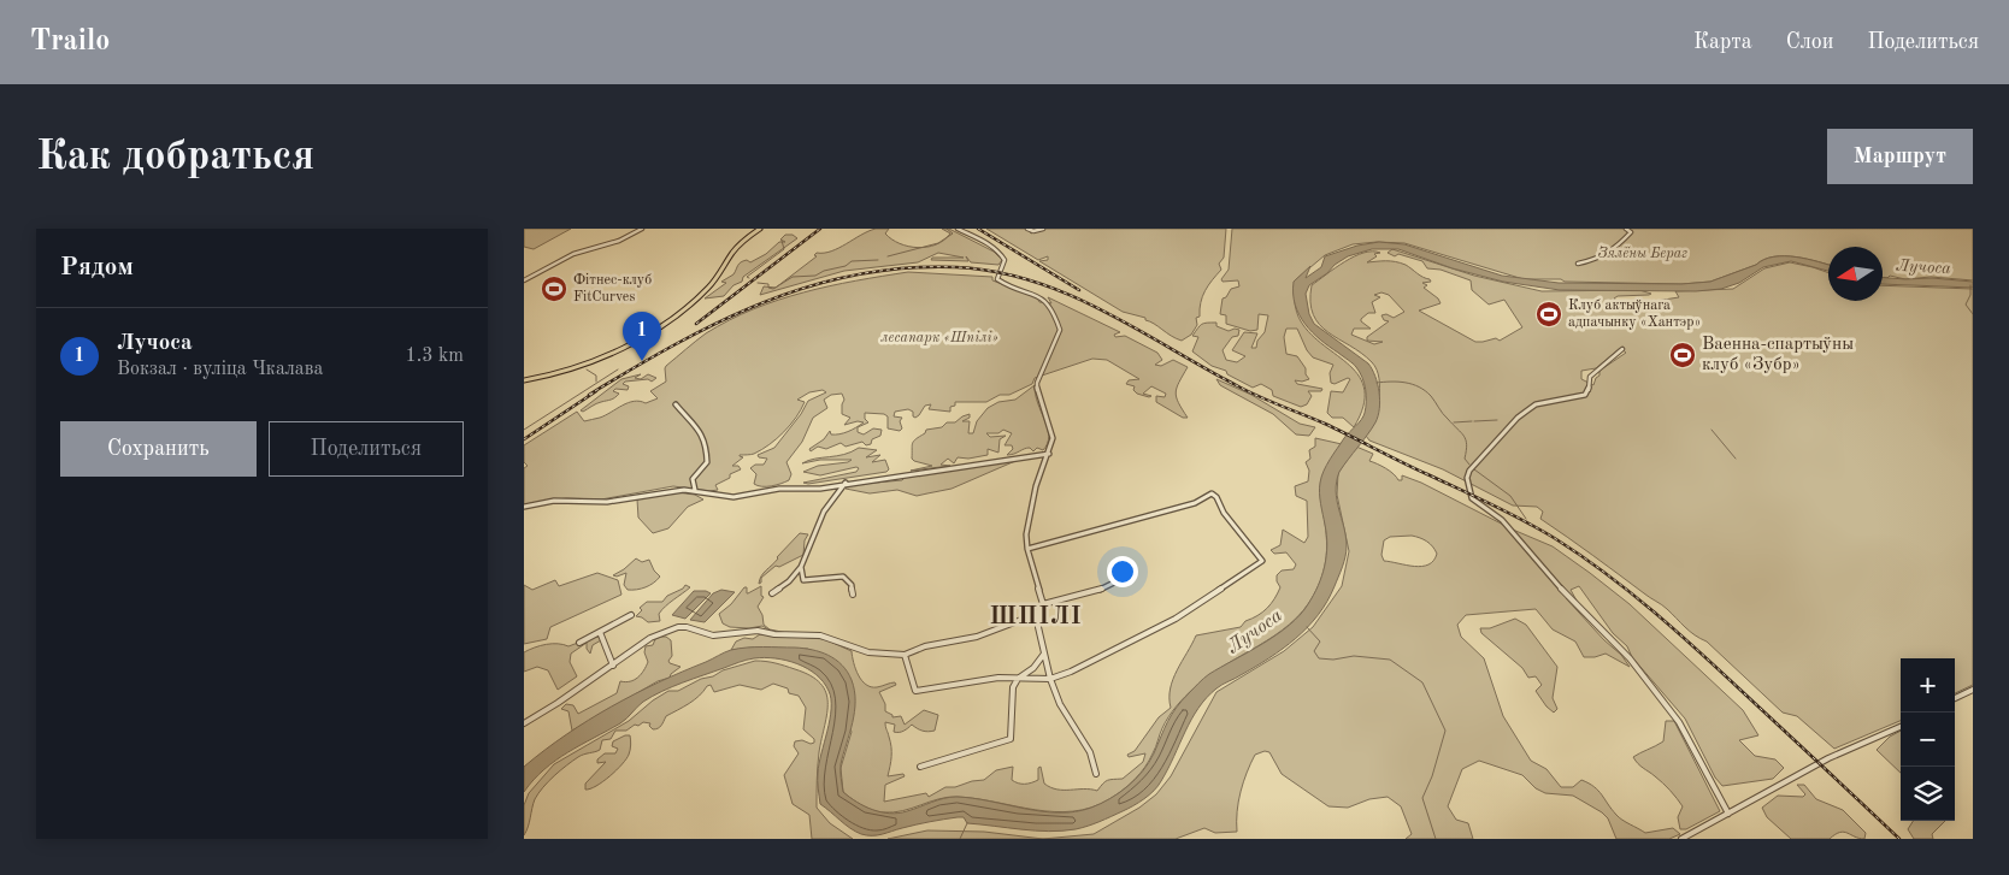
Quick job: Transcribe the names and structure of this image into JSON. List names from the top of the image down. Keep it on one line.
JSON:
{"districts":["ШПІЛІ"],"water":["Лучоса"],"parks":["Зялёны Бераг","лесапарк «Шпілі»"],"places":{"sports":["Фітнес-клуб FitCurves","Клуб актыўнага адпачынку «Хантэр»","Ваенна-спартыўны клуб «Зубр»"]},"north":"left","page":{"header":"Trailo","nav":["Карта","Слои","Поделиться"],"buttons":["Маршрут",["Сохранить","Поделиться"]],"title":"Как добраться","heading":"Рядом","list":[{"mark":"1","name":"Лучоса","note":"Вокзал · вуліца Чкалава","value":"1.3 km"}],"pins":"1","map_buttons":["+","−"]}}
